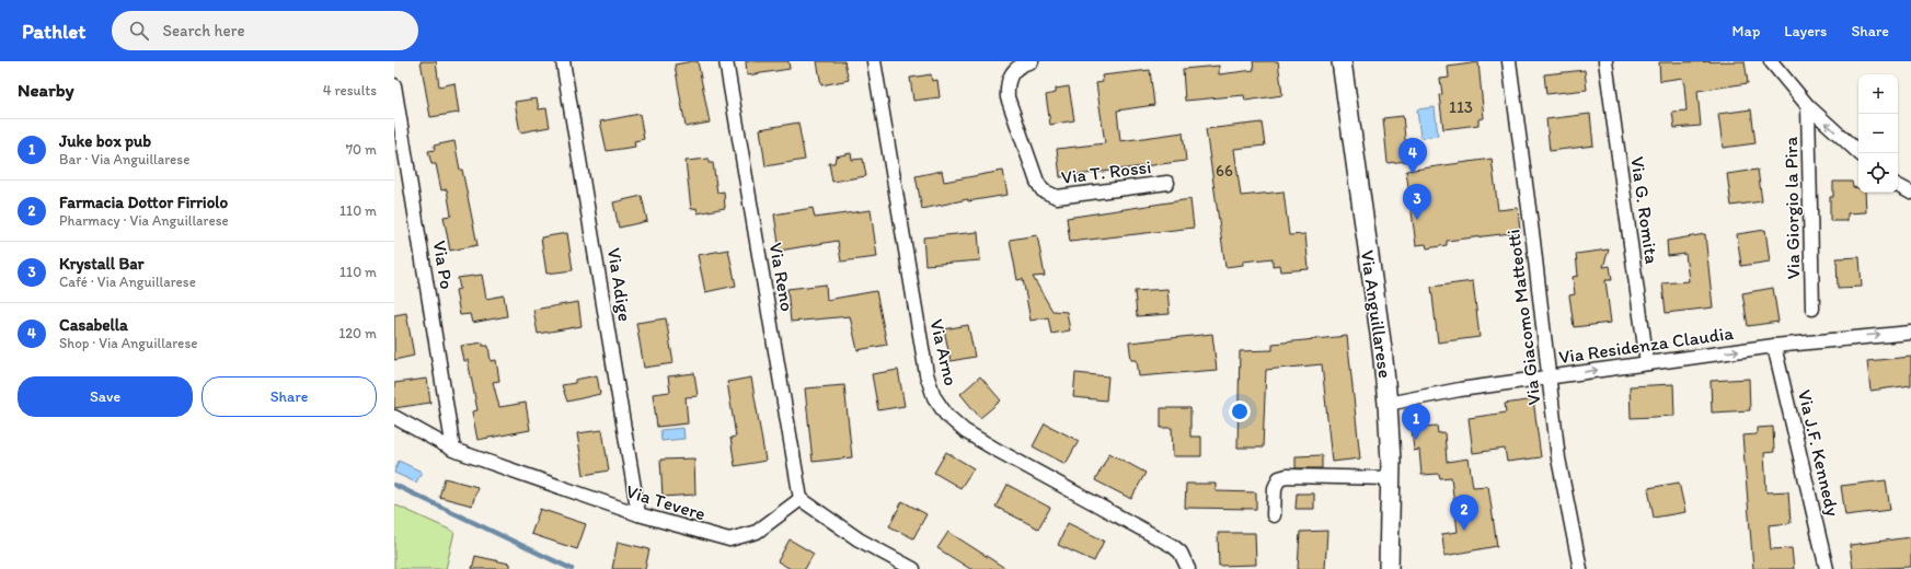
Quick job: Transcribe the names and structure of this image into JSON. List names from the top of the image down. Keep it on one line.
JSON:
{"streets":{"main road":["Via Anguillarese"],"street":["Via T. Rossi","Via Giorgio la Pira","Via G. Romita","Via Po","Via Reno","Via Adige","Via Giacomo Matteotti","Via Residenza Claudia","Via Arno","Via J.F. Kennedy","Via Tevere"]},"crossings":[["Via G. Romita","Via Residenza Claudia"],["Via Po","Via Tevere"],["Via Reno","Via Tevere"],["Via Adige","Via Tevere"],["Via Anguillarese","Via Residenza Claudia"],["Via Giacomo Matteotti","Via Residenza Claudia"],["Via Residenza Claudia","Via J.F. Kennedy"]],"one_way":["Via Residenza Claudia"],"house_numbers":["113","66"],"page":{"header":"Pathlet","search":"Search here","nav":["Map","Layers","Share"],"heading":["Nearby","4 results"],"map_buttons":["+","−"],"list":[{"mark":"1","name":"Juke box pub","note":"Bar · Via Anguillarese","value":"70 m"},{"mark":"2","name":"Farmacia Dottor Firriolo","note":"Pharmacy · Via Anguillarese","value":"110 m"},{"mark":"3","name":"Krystall Bar","note":"Café · Via Anguillarese","value":"110 m"},{"mark":"4","name":"Casabella","note":"Shop · Via Anguillarese","value":"120 m"}],"pins":["4","3","1","2"],"buttons":["Save","Share"]}}
